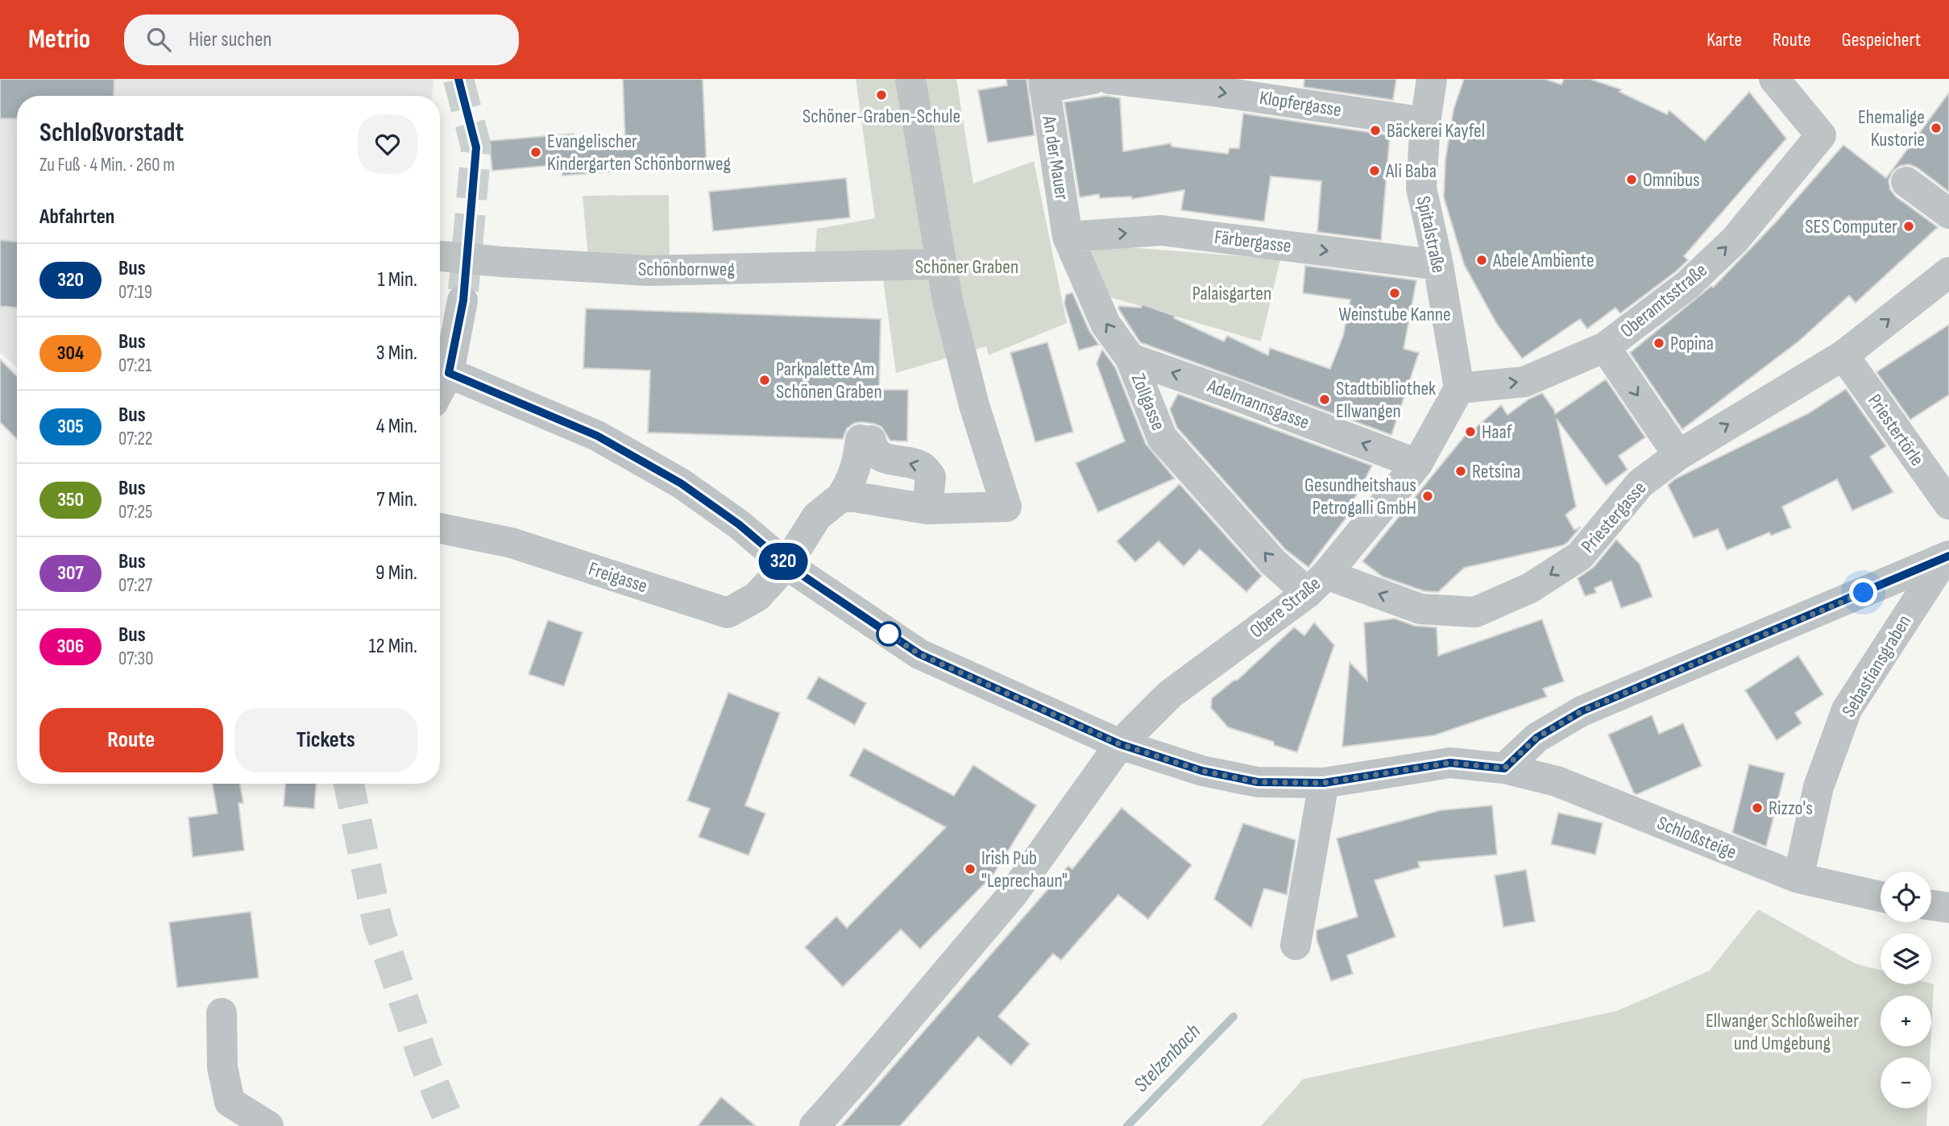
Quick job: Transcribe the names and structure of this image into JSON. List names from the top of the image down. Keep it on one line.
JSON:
{"streets":{"street":["Klopfergasse","An der Mauer","Spitalstraße","Färbergasse","Schönbornweg","Oberamtsstraße","Zollgasse","Adelmannsgasse","Priestertörle","Priestergasse","Freigasse","Obere Straße","Sebastiansgraben","Schloßsteige"]},"crossings":[["Klopfergasse","Spitalstraße"],["An der Mauer","Färbergasse"],["An der Mauer","Zollgasse"],["Spitalstraße","Färbergasse"],["Spitalstraße","Oberamtsstraße"],["Spitalstraße","Obere Straße"],["Färbergasse","Zollgasse"],["Oberamtsstraße","Obere Straße"],["Zollgasse","Adelmannsgasse"],["Zollgasse","Priestergasse"],["Zollgasse","Obere Straße"],["Adelmannsgasse","Obere Straße"],["Priestertörle","Priestergasse"],["Priestergasse","Obere Straße"],["Sebastiansgraben","Schloßsteige"]],"one_way":["Klopfergasse","Färbergasse","Oberamtsstraße","Zollgasse","Adelmannsgasse"],"water":["Stelzenbach"],"parks":["Schöner Graben","Palaisgarten","Ellwanger Schloßweiher und Umgebung"],"places":["Schöner-Graben-Schule","Ehemalige Kustorie","Bäckerei Kayfel","Evangelischer Kindergarten Schönbornweg","Ali Baba","Omnibus","SES Computer","Abele Ambiente","Weinstube Kanne","Popina","Parkpalette Am Schönen Graben","Stadtbibliothek Ellwangen","Haaf","Retsina","Gesundheitshaus Petrogalli GmbH","Rizzo's","Irish Pub \"Leprechaun\""],"lines":["bus line 320"],"page":{"header":"Metrio","search":"Hier suchen","nav":["Karte","Route","Gespeichert"],"on_map":"320","heading":[["Schloßvorstadt","Zu Fuß · 4 Min. · 260 m"],"Abfahrten"],"list":[{"mark":"320","name":"Bus","note":"07:19","value":"1 Min."},{"mark":"304","name":"Bus","note":"07:21","value":"3 Min."},{"mark":"305","name":"Bus","note":"07:22","value":"4 Min."},{"mark":"350","name":"Bus","note":"07:25","value":"7 Min."},{"mark":"307","name":"Bus","note":"07:27","value":"9 Min."},{"mark":"306","name":"Bus","note":"07:30","value":"12 Min."}],"buttons":["Route","Tickets"],"map_buttons":["+","−"]}}
